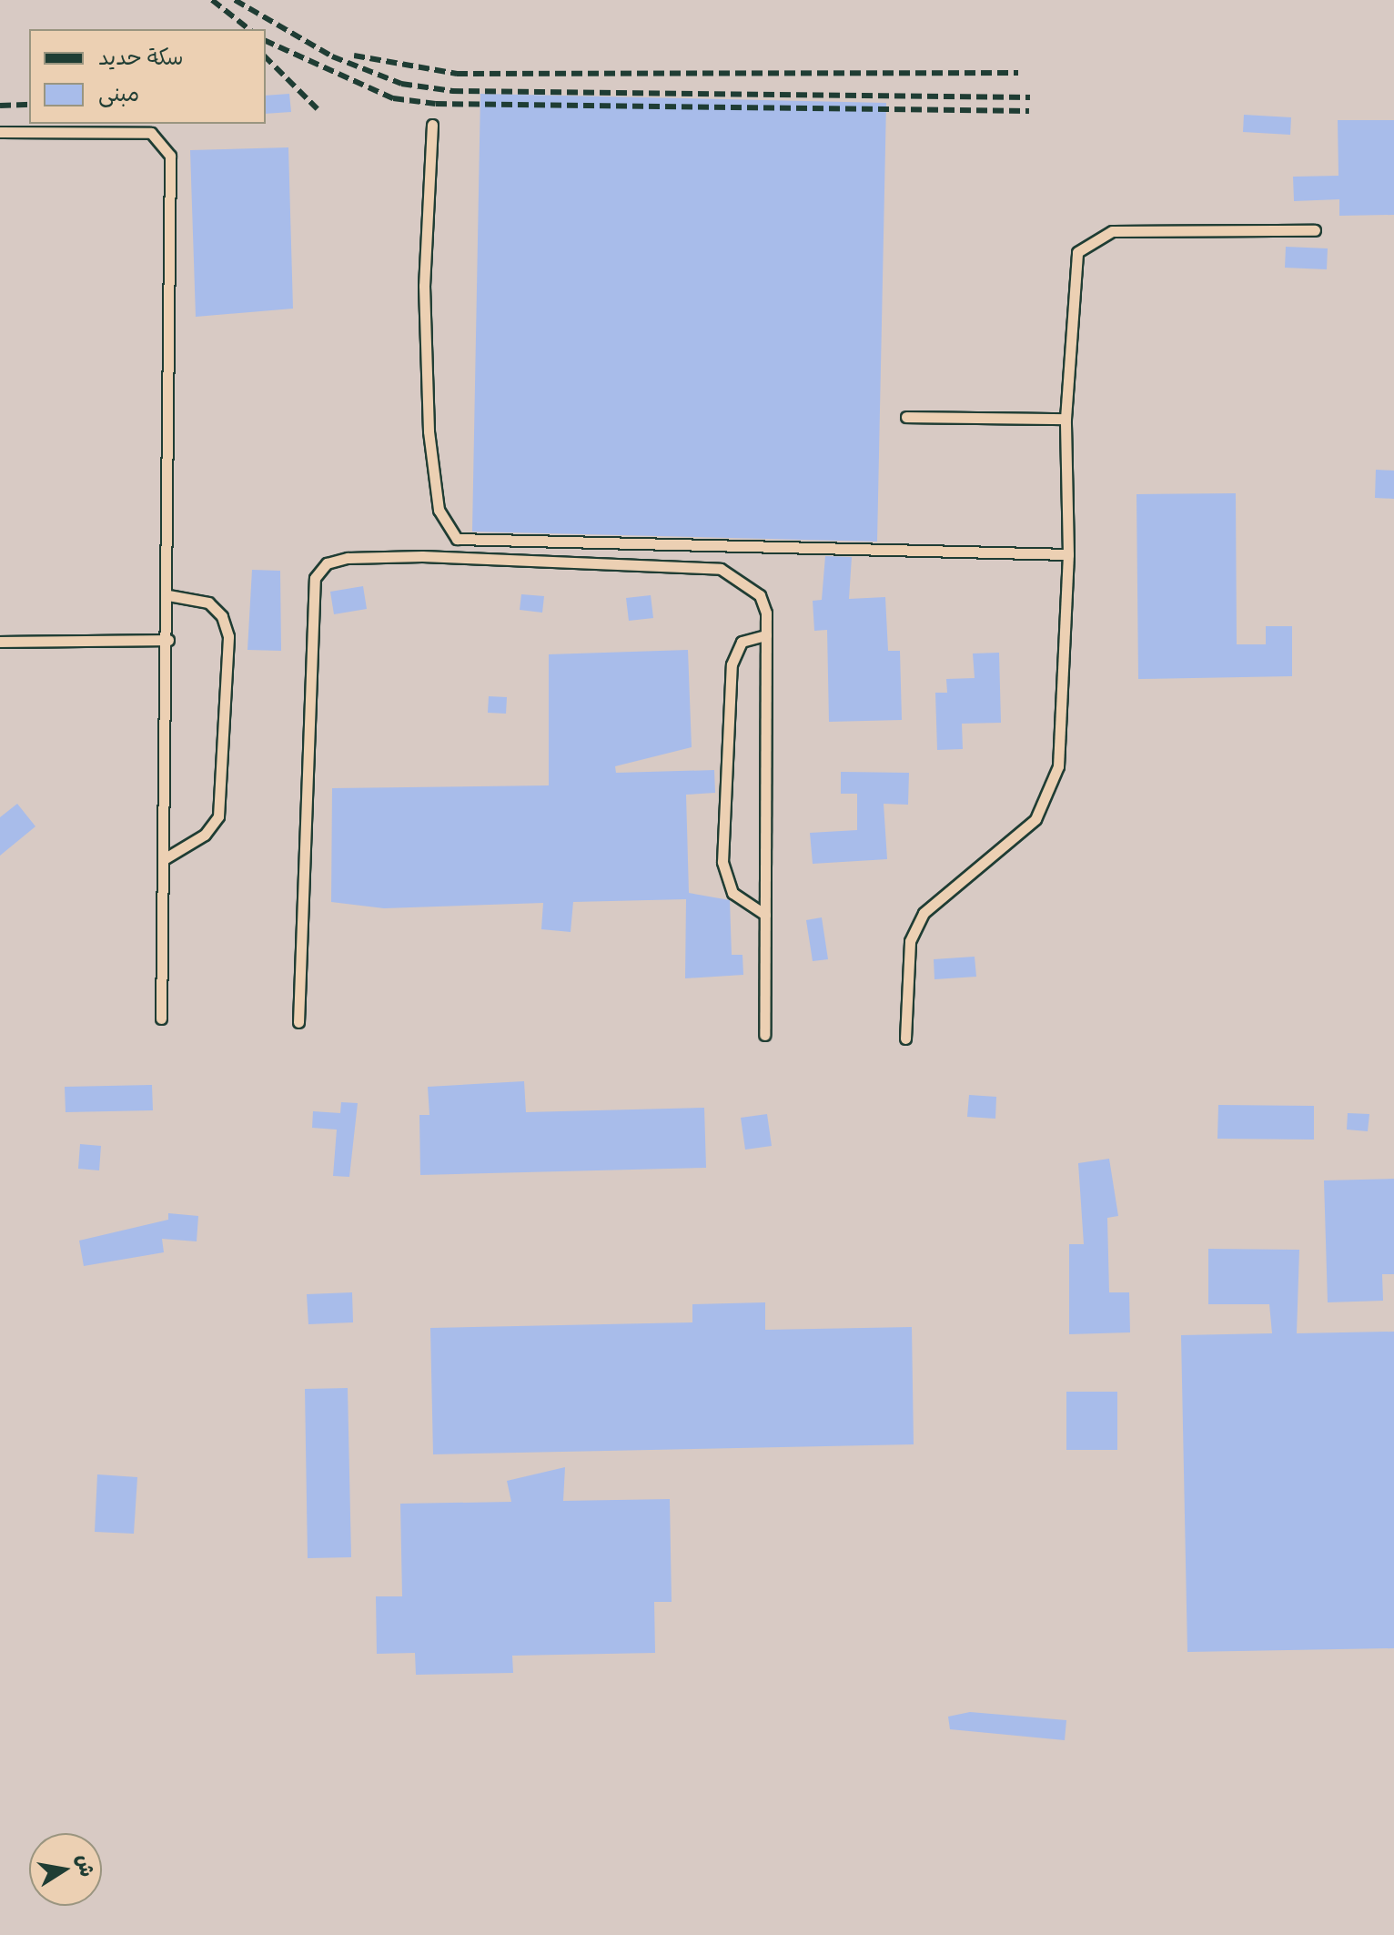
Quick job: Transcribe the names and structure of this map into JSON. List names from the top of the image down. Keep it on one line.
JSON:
{"legend":["سكة حديد","مبنى"],"north":"right"}
